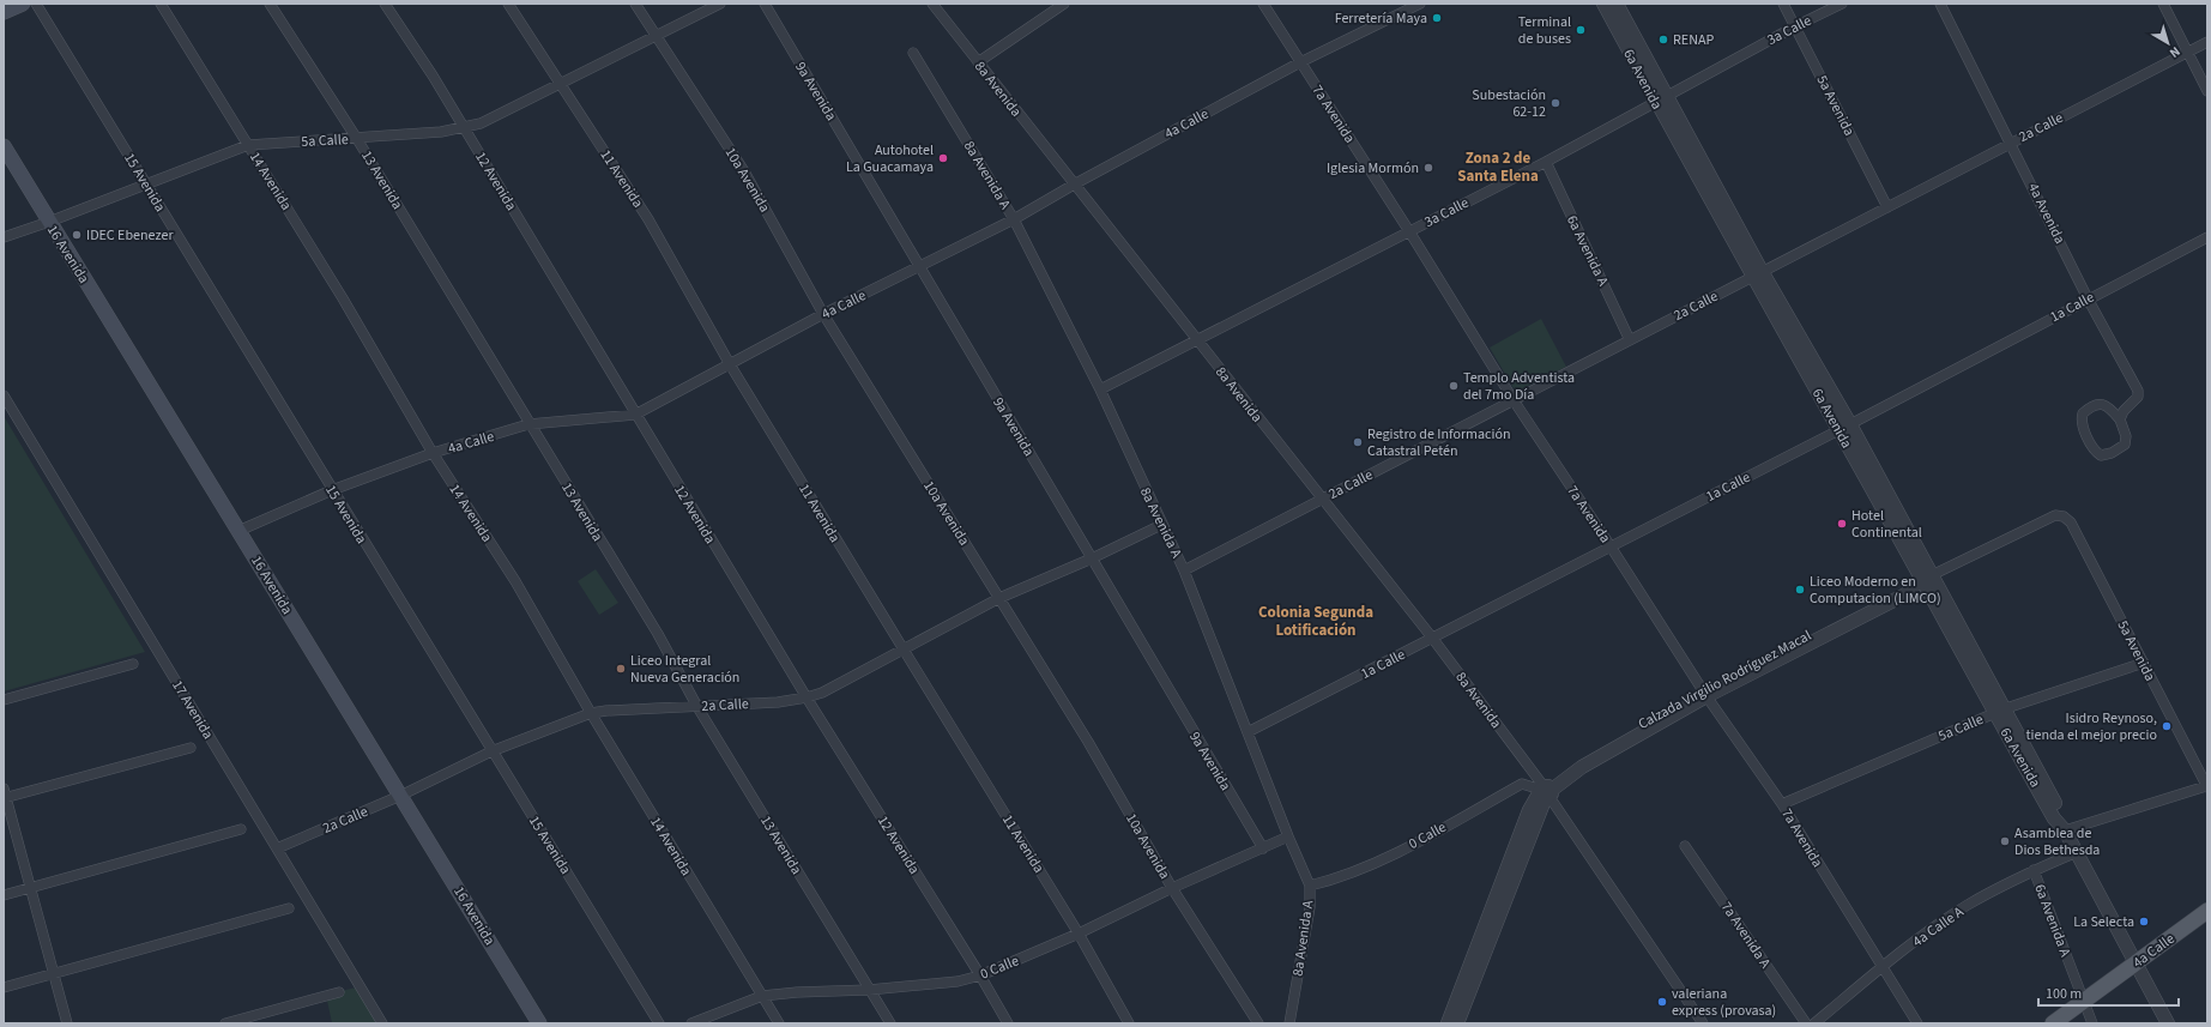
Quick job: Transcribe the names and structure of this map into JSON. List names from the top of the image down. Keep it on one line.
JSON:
{"streets":{"main road":["4a Calle","16 Avenida"],"street":["3a Calle","6a Avenida","8a Avenida","9a Avenida","5a Avenida","7a Avenida","2a Calle","5a Calle","8a Avenida A","11 Avenida","13 Avenida","10a Avenida","14 Avenida","12 Avenida","15 Avenida","4a Avenida","6a Avenida A","1a Calle","Calzada Virgilio Rodríguez Macal","17 Avenida","0 Calle","4a Calle A","7a Avenida A"]},"crossings":[["3a Calle","6a Avenida"],["3a Calle","8a Avenida"],["3a Calle","5a Avenida"],["3a Calle","7a Avenida"],["3a Calle","8a Avenida A"],["3a Calle","6a Avenida A"],["6a Avenida","4a Calle"],["6a Avenida","2a Calle"],["6a Avenida","5a Calle"],["6a Avenida","1a Calle"],["6a Avenida","Calzada Virgilio Rodríguez Macal"],["6a Avenida","4a Calle A"],["8a Avenida","4a Calle"],["8a Avenida","2a Calle"],["8a Avenida","1a Calle"],["8a Avenida","Calzada Virgilio Rodríguez Macal"],["8a Avenida","0 Calle"],["9a Avenida","4a Calle"],["9a Avenida","2a Calle"],["9a Avenida","0 Calle"],["5a Avenida","2a Calle"],["5a Avenida","5a Calle"],["5a Avenida","Calzada Virgilio Rodríguez Macal"],["7a Avenida","4a Calle"],["7a Avenida","2a Calle"],["7a Avenida","5a Calle"],["7a Avenida","1a Calle"],["7a Avenida","Calzada Virgilio Rodríguez Macal"],["7a Avenida","4a Calle A"],["4a Calle","8a Avenida A"],["4a Calle","11 Avenida"],["4a Calle","13 Avenida"],["4a Calle","10a Avenida"],["4a Calle","14 Avenida"],["4a Calle","12 Avenida"],["4a Calle","15 Avenida"],["4a Calle","6a Avenida A"],["4a Calle","16 Avenida"],["2a Calle","8a Avenida A"],["2a Calle","11 Avenida"],["2a Calle","13 Avenida"],["2a Calle","10a Avenida"],["2a Calle","14 Avenida"],["2a Calle","12 Avenida"],["2a Calle","15 Avenida"],["2a Calle","4a Avenida"],["2a Calle","6a Avenida A"],["2a Calle","16 Avenida"],["2a Calle","17 Avenida"],["5a Calle","11 Avenida"],["5a Calle","13 Avenida"],["5a Calle","10a Avenida"],["5a Calle","14 Avenida"],["5a Calle","12 Avenida"],["5a Calle","15 Avenida"],["5a Calle","16 Avenida"],["8a Avenida A","1a Calle"],["8a Avenida A","0 Calle"],["11 Avenida","0 Calle"],["13 Avenida","0 Calle"],["10a Avenida","0 Calle"],["14 Avenida","0 Calle"],["12 Avenida","0 Calle"],["4a Avenida","1a Calle"],["6a Avenida A","4a Calle A"],["Calzada Virgilio Rodríguez Macal","0 Calle"]],"districts":["Zona 2 de Santa Elena","Colonia Segunda Lotificación"],"places":["Ferretería Maya","Terminal de buses","RENAP","Subestación 62-12","Autohotel La Guacamaya","Iglesia Mormón","IDEC Ebenezer","Templo Adventista del 7mo Día","Registro de Información Catastral Petén","Hotel Continental","Liceo Moderno en Computacion (LIMCO)","Liceo Integral Nueva Generación","Isidro Reynoso, tienda el mejor precio","Asamblea de Dios Bethesda","La Selecta","valeriana express (provasa)"],"scale_bar":"100 m","north":"bottom right"}
